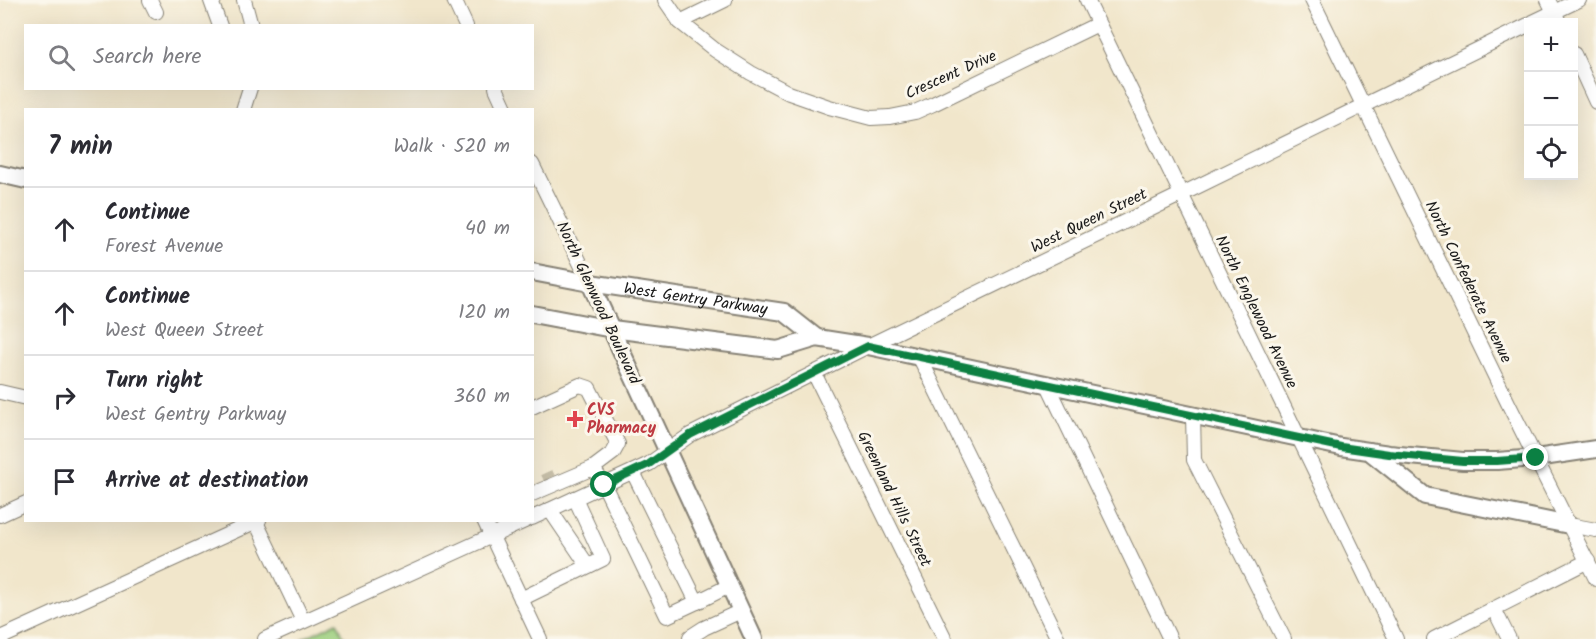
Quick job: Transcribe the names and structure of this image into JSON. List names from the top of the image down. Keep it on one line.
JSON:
{"streets":{"main road":["West Gentry Parkway","North Glenwood Boulevard"],"street":["Crescent Drive","West Queen Street","North Confederate Avenue","North Englewood Avenue","Greenland Hills Street"]},"crossings":[["Crescent Drive","North Englewood Avenue"],["West Queen Street","North Confederate Avenue"],["West Queen Street","West Gentry Parkway"],["West Queen Street","North Glenwood Boulevard"],["West Queen Street","North Englewood Avenue"],["West Queen Street","Greenland Hills Street"],["North Confederate Avenue","West Gentry Parkway"],["West Gentry Parkway","North Glenwood Boulevard"],["West Gentry Parkway","North Englewood Avenue"]],"places":{"health":["CVS Pharmacy"]},"page":{"map_buttons":["+","−"],"search":"Search here","heading":["7 min","Walk · 520 m"],"list":[["Continue","Forest Avenue","40 m"],["Continue","West Queen Street","120 m"],["Turn right","West Gentry Parkway","360 m"],"Arrive at destination"]}}
